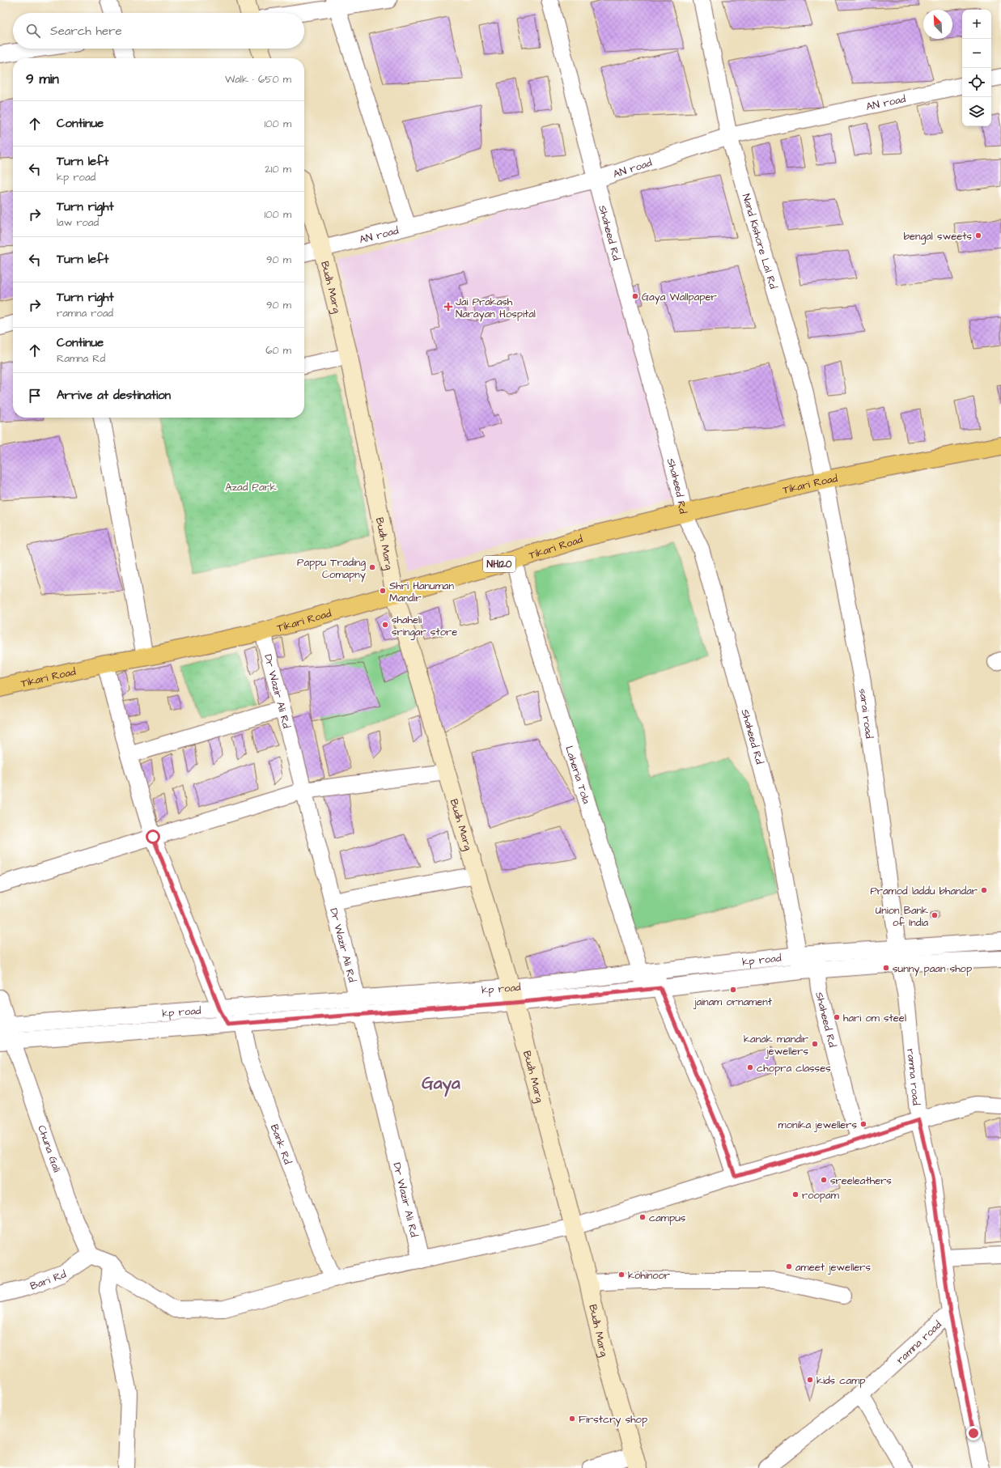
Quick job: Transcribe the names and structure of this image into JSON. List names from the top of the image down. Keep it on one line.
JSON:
{"streets":{"highway":["Tikari Road","NH120"],"street":["AN road","Shaheed Rd","Nand Kishore Lal Rd","Budh Marg","Dr Wazir Ali Rd","sarai road","Laheria Tola","kp road","ramna road","Bank Rd","Chuna Gali","Bari Rd"]},"crossings":[["AN road","Shaheed Rd"],["AN road","Nand Kishore Lal Rd"],["AN road","Budh Marg"],["Shaheed Rd","Tikari Road"],["Shaheed Rd","kp road"],["Nand Kishore Lal Rd","Tikari Road"],["Nand Kishore Lal Rd","sarai road"],["Budh Marg","Tikari Road"],["Budh Marg","kp road"],["Tikari Road","Dr Wazir Ali Rd"],["Tikari Road","sarai road"],["Tikari Road","Laheria Tola"],["Dr Wazir Ali Rd","kp road"],["sarai road","kp road"],["sarai road","ramna road"],["Laheria Tola","kp road"],["kp road","ramna road"],["kp road","Bank Rd"],["kp road","Chuna Gali"],["Chuna Gali","Bari Rd"]],"districts":["Gaya"],"parks":["Azad Park"],"places":{"other":["bengal sweets","Gaya Wallpaper","Pappu Trading Comapny","Shri Hanuman Mandir","shaheli sringar store","Pramod laddu bhandar","Union Bank of India","sunny paan shop","jainam ornament","hari om steel","kanak mandir jewellers","chopra classes","monika jewellers","sreeleathers","roopam","campus","ameet jewellers","kohinoor","kids camp","Firstcry shop"],"health":["Jai Prakash Narayan Hospital"]},"north":"top left","page":{"map_buttons":["+","−"],"search":"Search here","heading":["9 min","Walk · 650 m"],"list":[["Continue","100 m"],["Turn left","kp road","210 m"],["Turn right","law road","100 m"],["Turn left","90 m"],["Turn right","ramna road","90 m"],["Continue","Ramna Rd","60 m"],"Arrive at destination"]}}
